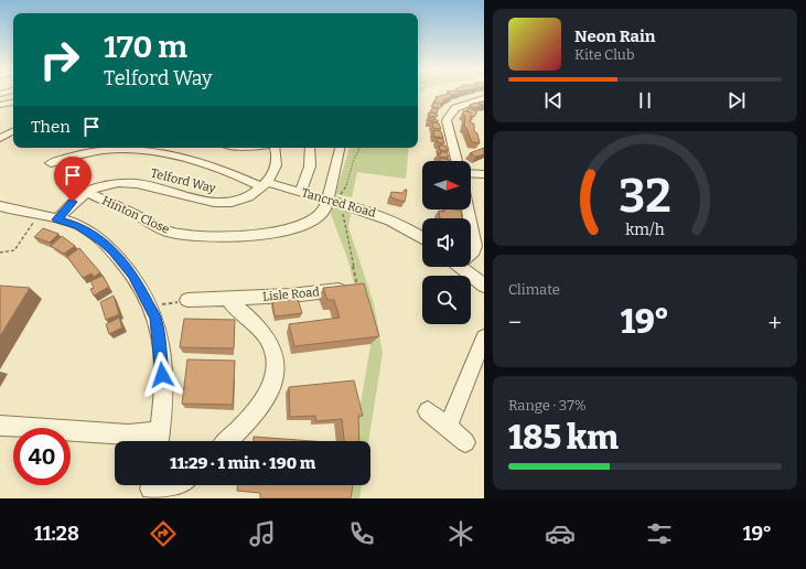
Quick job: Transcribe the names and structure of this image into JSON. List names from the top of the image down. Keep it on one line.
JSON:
{"streets":{"street":["Telford Way","Tancred Road","Hinton Close","Lisle Road"]},"crossings":[["Telford Way","Tancred Road"],["Telford Way","Hinton Close"],["Tancred Road","Hinton Close"]],"north":"right","page":{"turn":["170 m","Telford Way"],"song":["Neon Rain","Kite Club"],"then":"Then","tile":["Climate",["Range · 37%","185 km"]],"heat":["−","19°","+"],"limit":"40","trip":"11:29 · 1 min · 190 m","tabs":["11:28","19°"],"gauge":["32","km/h"]}}
